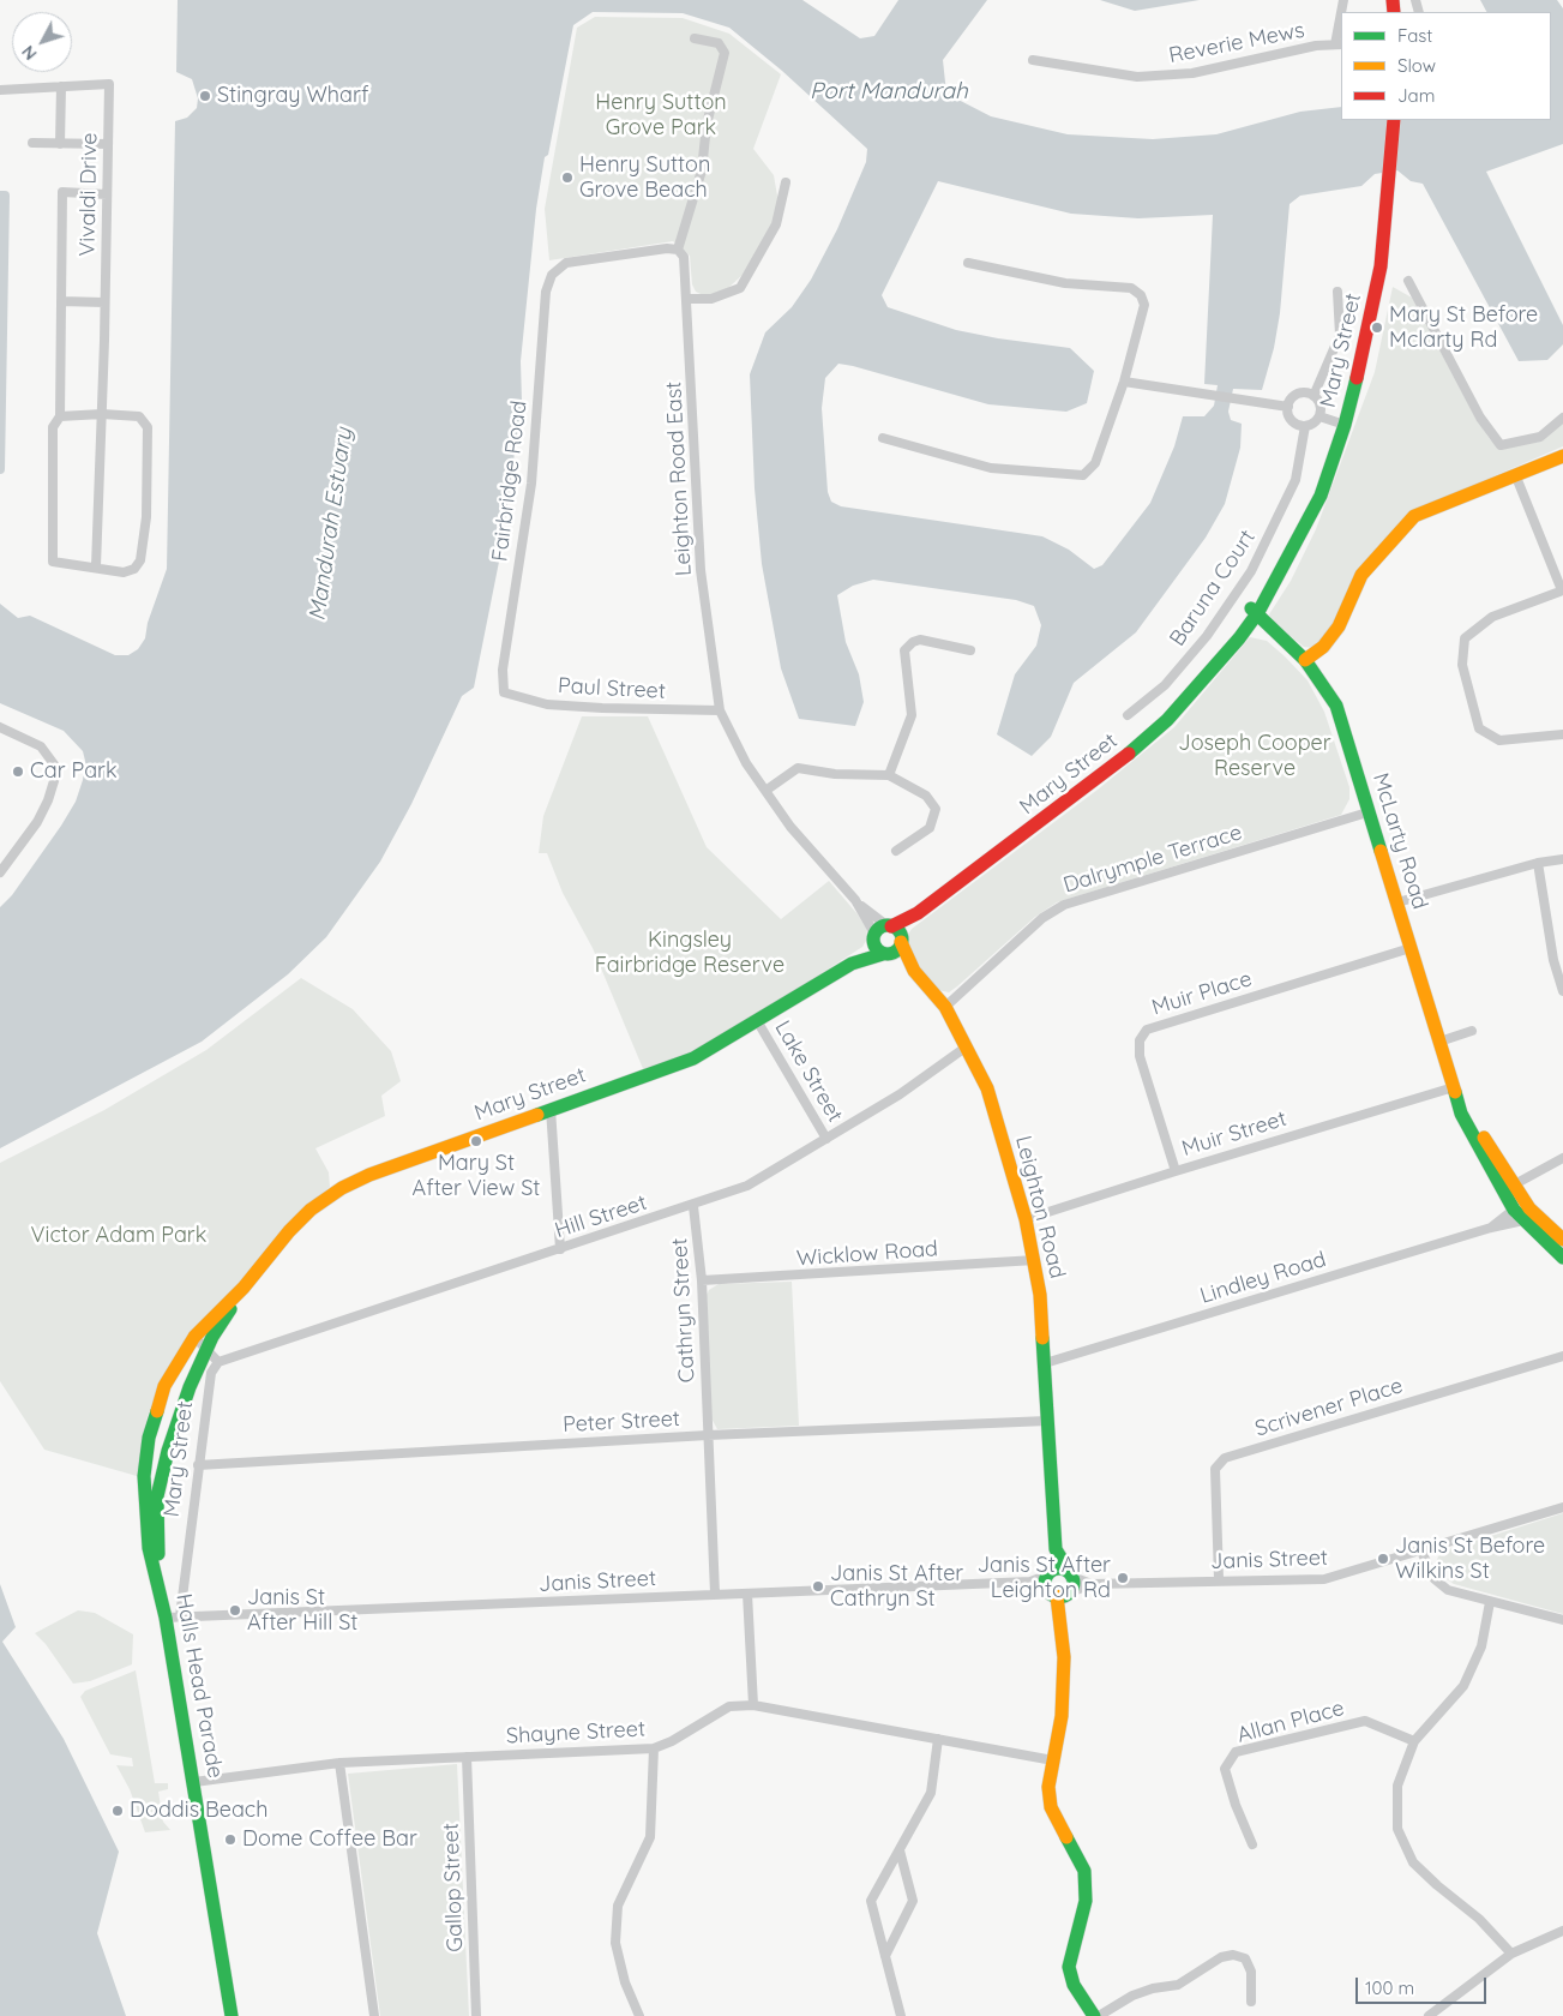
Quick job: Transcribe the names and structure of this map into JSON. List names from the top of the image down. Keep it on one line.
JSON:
{"streets":{"street":["Reverie Mews","Vivaldi Drive","Mary Street","Leighton Road East","Fairbridge Road","Baruna Court","Paul Street","McLarty Road","Dalrymple Terrace","Muir Place","Lake Street","Muir Street","Leighton Road","Hill Street","Wicklow Road","Lindley Road","Cathryn Street","Scrivener Place","Peter Street","Janis Street","Halls Head Parade","Allan Place","Shayne Street","Gallop Street"]},"crossings":[["Mary Street","Leighton Road East"],["Mary Street","McLarty Road"],["Mary Street","Lake Street"],["Mary Street","Leighton Road"],["Mary Street","Hill Street"],["Mary Street","Peter Street"],["Mary Street","Janis Street"],["Mary Street","Halls Head Parade"],["Leighton Road East","Fairbridge Road"],["Leighton Road East","Paul Street"],["Leighton Road East","Leighton Road"],["Fairbridge Road","Paul Street"],["McLarty Road","Dalrymple Terrace"],["McLarty Road","Muir Place"],["McLarty Road","Muir Street"],["McLarty Road","Lindley Road"],["Dalrymple Terrace","Leighton Road"],["Muir Place","Muir Street"],["Lake Street","Hill Street"],["Muir Street","Leighton Road"],["Leighton Road","Hill Street"],["Leighton Road","Wicklow Road"],["Leighton Road","Lindley Road"],["Leighton Road","Peter Street"],["Leighton Road","Janis Street"],["Leighton Road","Shayne Street"],["Hill Street","Cathryn Street"],["Wicklow Road","Cathryn Street"],["Cathryn Street","Peter Street"],["Cathryn Street","Janis Street"],["Scrivener Place","Janis Street"],["Janis Street","Halls Head Parade"],["Halls Head Parade","Shayne Street"],["Shayne Street","Gallop Street"]],"water":["Port Mandurah","Mandurah Estuary"],"parks":["Henry Sutton Grove Park","Joseph Cooper Reserve","Kingsley Fairbridge Reserve","Victor Adam Park"],"places":["Stingray Wharf","Henry Sutton Grove Beach","Mary St Before Mclarty Rd","Car Park","Mary St After View St","Janis St Before Wilkins St","Janis St After Leighton Rd","Janis St After Cathryn St","Janis St After Hill St","Doddis Beach","Dome Coffee Bar"],"legend":["Fast","Slow","Jam"],"scale_bar":"100 m","north":"bottom left"}
